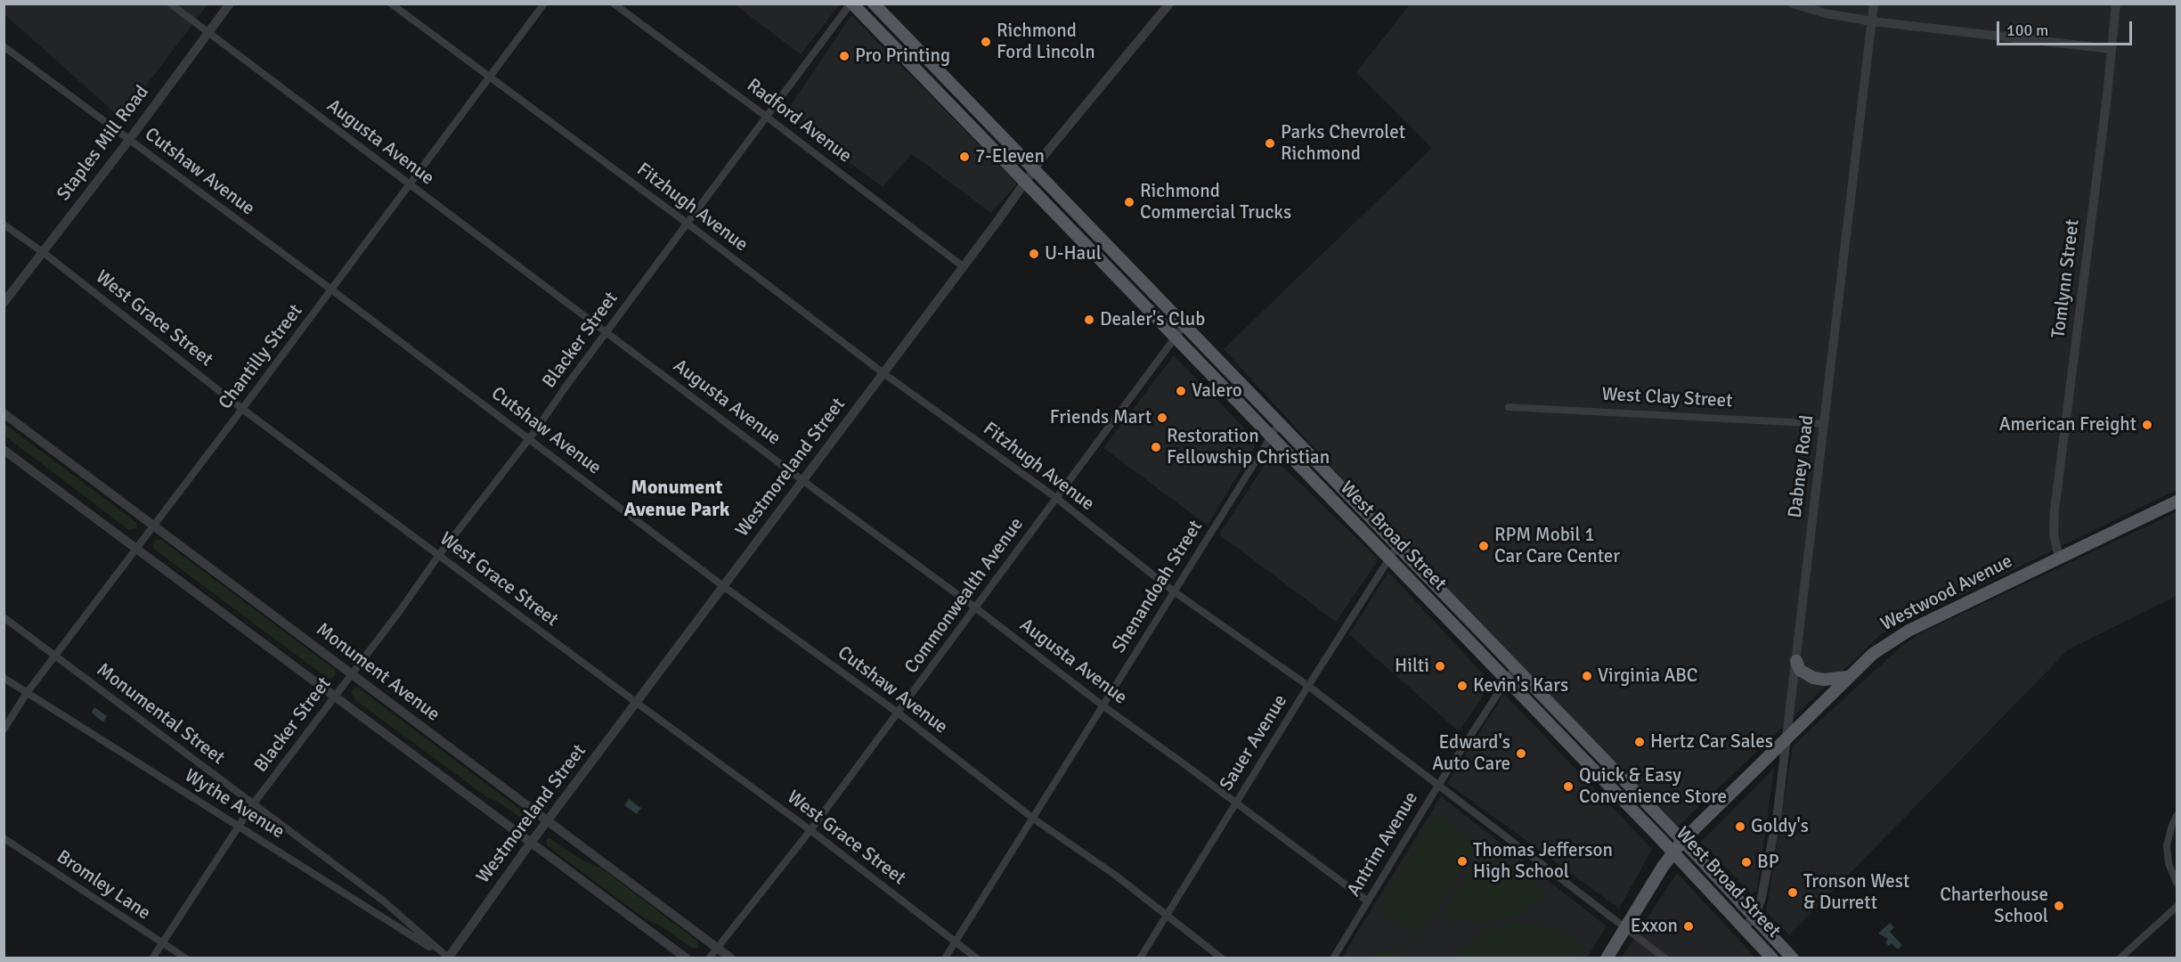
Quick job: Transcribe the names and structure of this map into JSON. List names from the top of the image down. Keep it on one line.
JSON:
{"streets":{"main road":["West Broad Street","Westwood Avenue"],"street":["Radford Avenue","Augusta Avenue","Staples Mill Road","Cutshaw Avenue","Fitzhugh Avenue","Tomlynn Street","West Grace Street","Blacker Street","Chantilly Street","West Clay Street","Dabney Road","Westmoreland Street","Shenandoah Street","Commonwealth Avenue","Monument Avenue","Monumental Street","Sauer Avenue","Wythe Avenue","Antrim Avenue","Bromley Lane"]},"crossings":[["Radford Avenue","Blacker Street"],["Radford Avenue","Westmoreland Street"],["Augusta Avenue","Staples Mill Road"],["Augusta Avenue","Blacker Street"],["Augusta Avenue","Chantilly Street"],["Augusta Avenue","Westmoreland Street"],["Augusta Avenue","Shenandoah Street"],["Augusta Avenue","Commonwealth Avenue"],["Augusta Avenue","Sauer Avenue"],["Augusta Avenue","Antrim Avenue"],["Staples Mill Road","Cutshaw Avenue"],["Staples Mill Road","West Grace Street"],["Cutshaw Avenue","Blacker Street"],["Cutshaw Avenue","Chantilly Street"],["Cutshaw Avenue","Westmoreland Street"],["Cutshaw Avenue","Shenandoah Street"],["Cutshaw Avenue","Commonwealth Avenue"],["Cutshaw Avenue","Sauer Avenue"],["Fitzhugh Avenue","Blacker Street"],["Fitzhugh Avenue","Chantilly Street"],["Fitzhugh Avenue","Westmoreland Street"],["Fitzhugh Avenue","Shenandoah Street"],["Fitzhugh Avenue","Westwood Avenue"],["Fitzhugh Avenue","Commonwealth Avenue"],["Fitzhugh Avenue","Sauer Avenue"],["Fitzhugh Avenue","Antrim Avenue"],["Tomlynn Street","Westwood Avenue"],["West Grace Street","Blacker Street"],["West Grace Street","Chantilly Street"],["West Grace Street","Westmoreland Street"],["West Grace Street","Shenandoah Street"],["West Grace Street","Commonwealth Avenue"],["Blacker Street","West Broad Street"],["Blacker Street","Monument Avenue"],["Blacker Street","Monumental Street"],["Blacker Street","Wythe Avenue"],["Blacker Street","Bromley Lane"],["Chantilly Street","Monument Avenue"],["Chantilly Street","Monumental Street"],["Chantilly Street","Wythe Avenue"],["West Clay Street","Dabney Road"],["Dabney Road","West Broad Street"],["Dabney Road","Westwood Avenue"],["Westmoreland Street","West Broad Street"],["Westmoreland Street","Monument Avenue"],["Westmoreland Street","Monumental Street"],["Westmoreland Street","Wythe Avenue"],["West Broad Street","Shenandoah Street"],["West Broad Street","Westwood Avenue"],["West Broad Street","Commonwealth Avenue"],["West Broad Street","Sauer Avenue"],["West Broad Street","Antrim Avenue"],["Commonwealth Avenue","Monument Avenue"],["Monumental Street","Wythe Avenue"]],"districts":["Monument Avenue Park"],"places":["Richmond Ford Lincoln","Pro Printing","Parks Chevrolet Richmond","7-Eleven","Richmond Commercial Trucks","U-Haul","Dealer's Club","Valero","Friends Mart","American Freight","Restoration Fellowship Christian","RPM Mobil 1 Car Care Center","Hilti","Virginia ABC","Kevin's Kars","Hertz Car Sales","Edward's Auto Care","Quick & Easy Convenience Store","Goldy's","Thomas Jefferson High School","BP","Tronson West & Durrett","Charterhouse School","Exxon"],"scale_bar":"100 m"}
